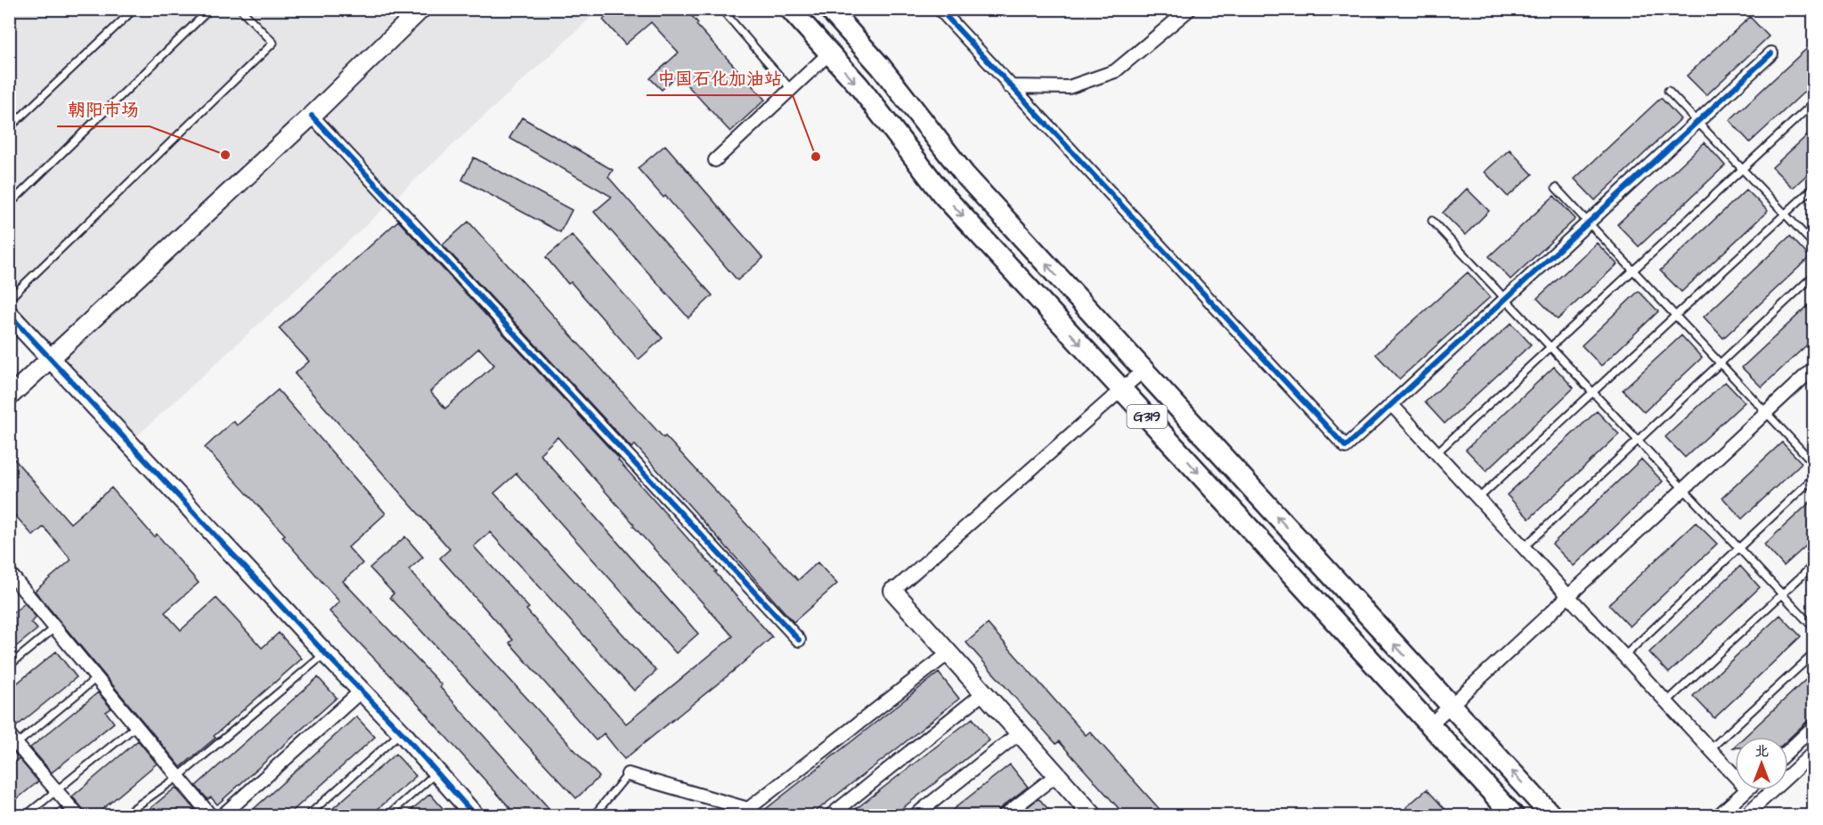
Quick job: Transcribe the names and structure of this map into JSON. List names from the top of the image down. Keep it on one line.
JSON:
{"streets":{"main road":["G319"]},"places":["朝阳市场","中国石化加油站"],"north":"top"}
